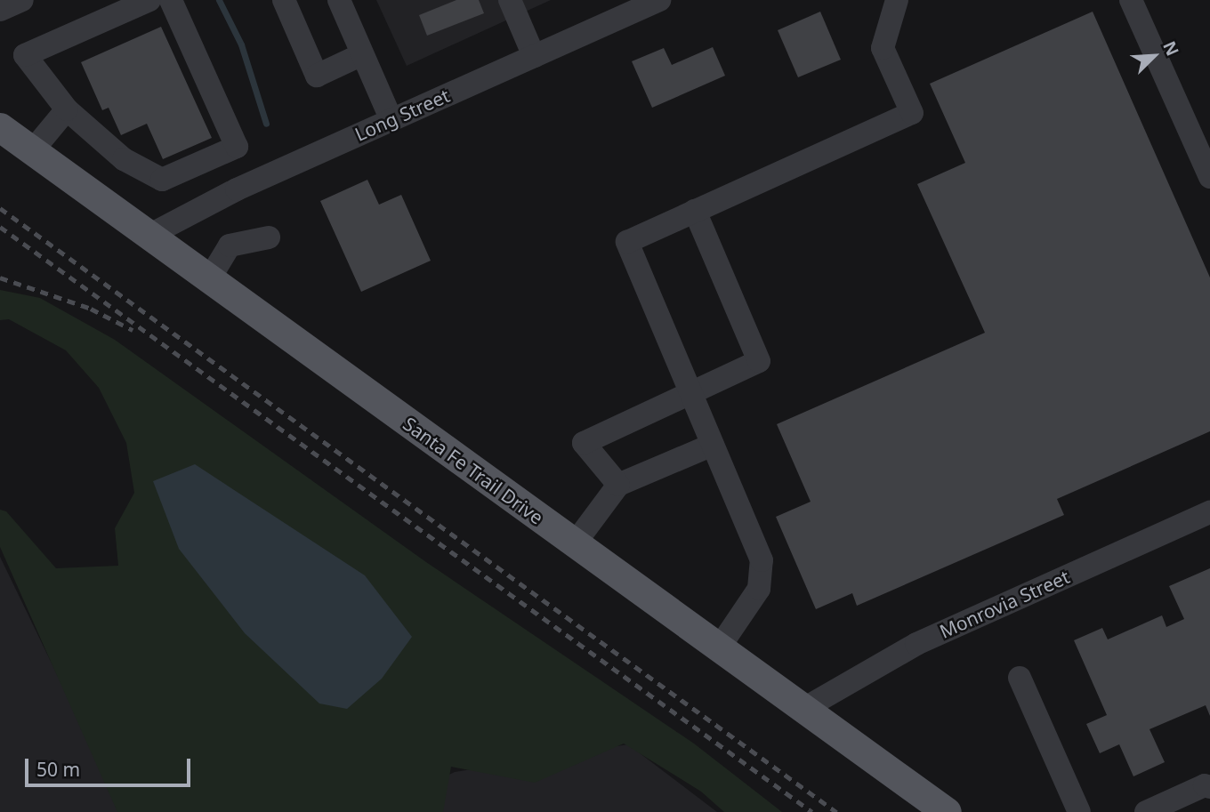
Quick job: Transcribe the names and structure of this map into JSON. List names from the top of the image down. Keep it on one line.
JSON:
{"streets":{"main road":["Santa Fe Trail Drive"],"street":["Long Street","Monrovia Street"]},"crossings":[["Long Street","Santa Fe Trail Drive"],["Santa Fe Trail Drive","Monrovia Street"]],"scale_bar":"50 m","north":"top right"}
